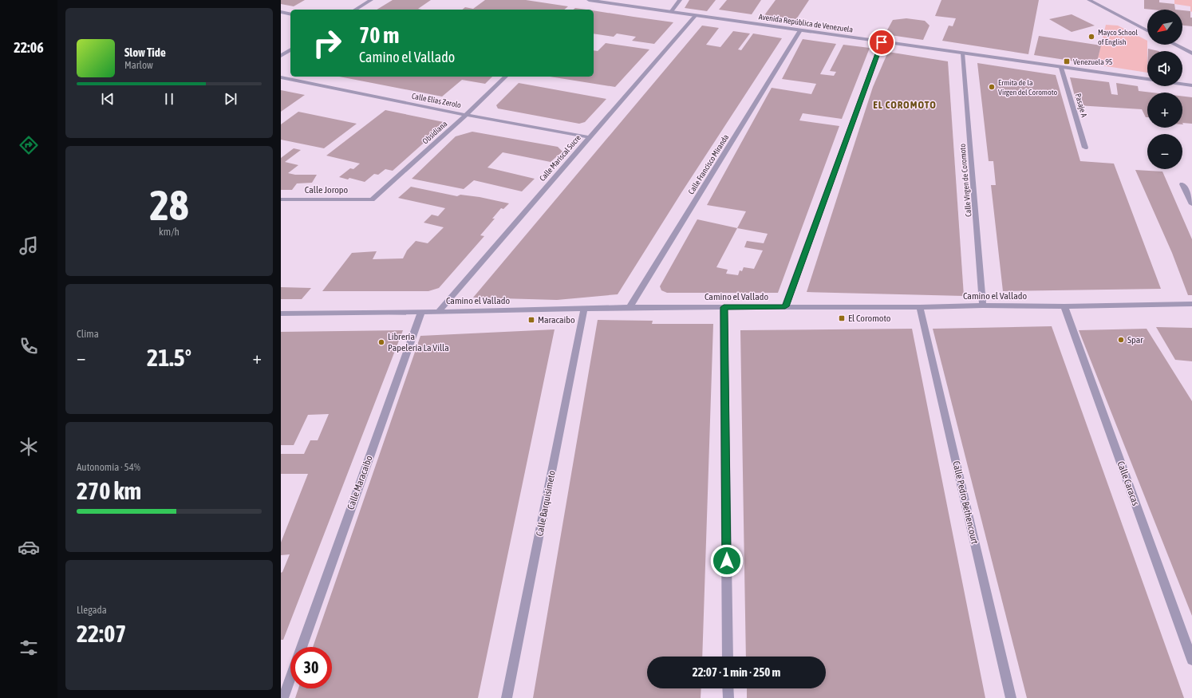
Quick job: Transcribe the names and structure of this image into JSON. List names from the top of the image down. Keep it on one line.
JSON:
{"streets":{"street":["Avenida República de Venezuela","Calle Elías Zerolo","Pasaje A","Obsidiana","Calle Mariscal Sucre","Calle Francisco Miranda","Calle Virgen de Coromoto","Calle Joropo","Camino el Vallado","Calle Maracaibo","Calle Caracas","Calle Pedro Bethencourt","Calle Barquisimeto"]},"crossings":[["Avenida República de Venezuela","Pasaje A"],["Avenida República de Venezuela","Calle Mariscal Sucre"],["Avenida República de Venezuela","Calle Francisco Miranda"],["Avenida República de Venezuela","Calle Virgen de Coromoto"],["Calle Elías Zerolo","Obsidiana"],["Calle Elías Zerolo","Calle Mariscal Sucre"],["Obsidiana","Calle Joropo"],["Calle Mariscal Sucre","Camino el Vallado"],["Calle Francisco Miranda","Camino el Vallado"],["Calle Virgen de Coromoto","Camino el Vallado"],["Camino el Vallado","Calle Maracaibo"],["Camino el Vallado","Calle Caracas"],["Camino el Vallado","Calle Pedro Bethencourt"],["Camino el Vallado","Calle Barquisimeto"]],"districts":["EL COROMOTO"],"places":{"other":["Mayco School of English","Ermita de la Virgen del Coromoto","Spar","Librería Papelería La Villa"],"transit":["Venezuela 95","El Coromoto","Maracaibo"]},"north":"bottom left","page":{"tabs":"22:06","map_buttons":["+","−"],"turn":["70 m","Camino el Vallado"],"song":["Slow Tide","Marlow"],"tile":[["28","km/h"],"Clima",["Autonomía · 54%","270 km"],["Llegada","22:07"]],"heat":["−","21.5°","+"],"limit":"30","trip":"22:07 · 1 min · 250 m"}}
